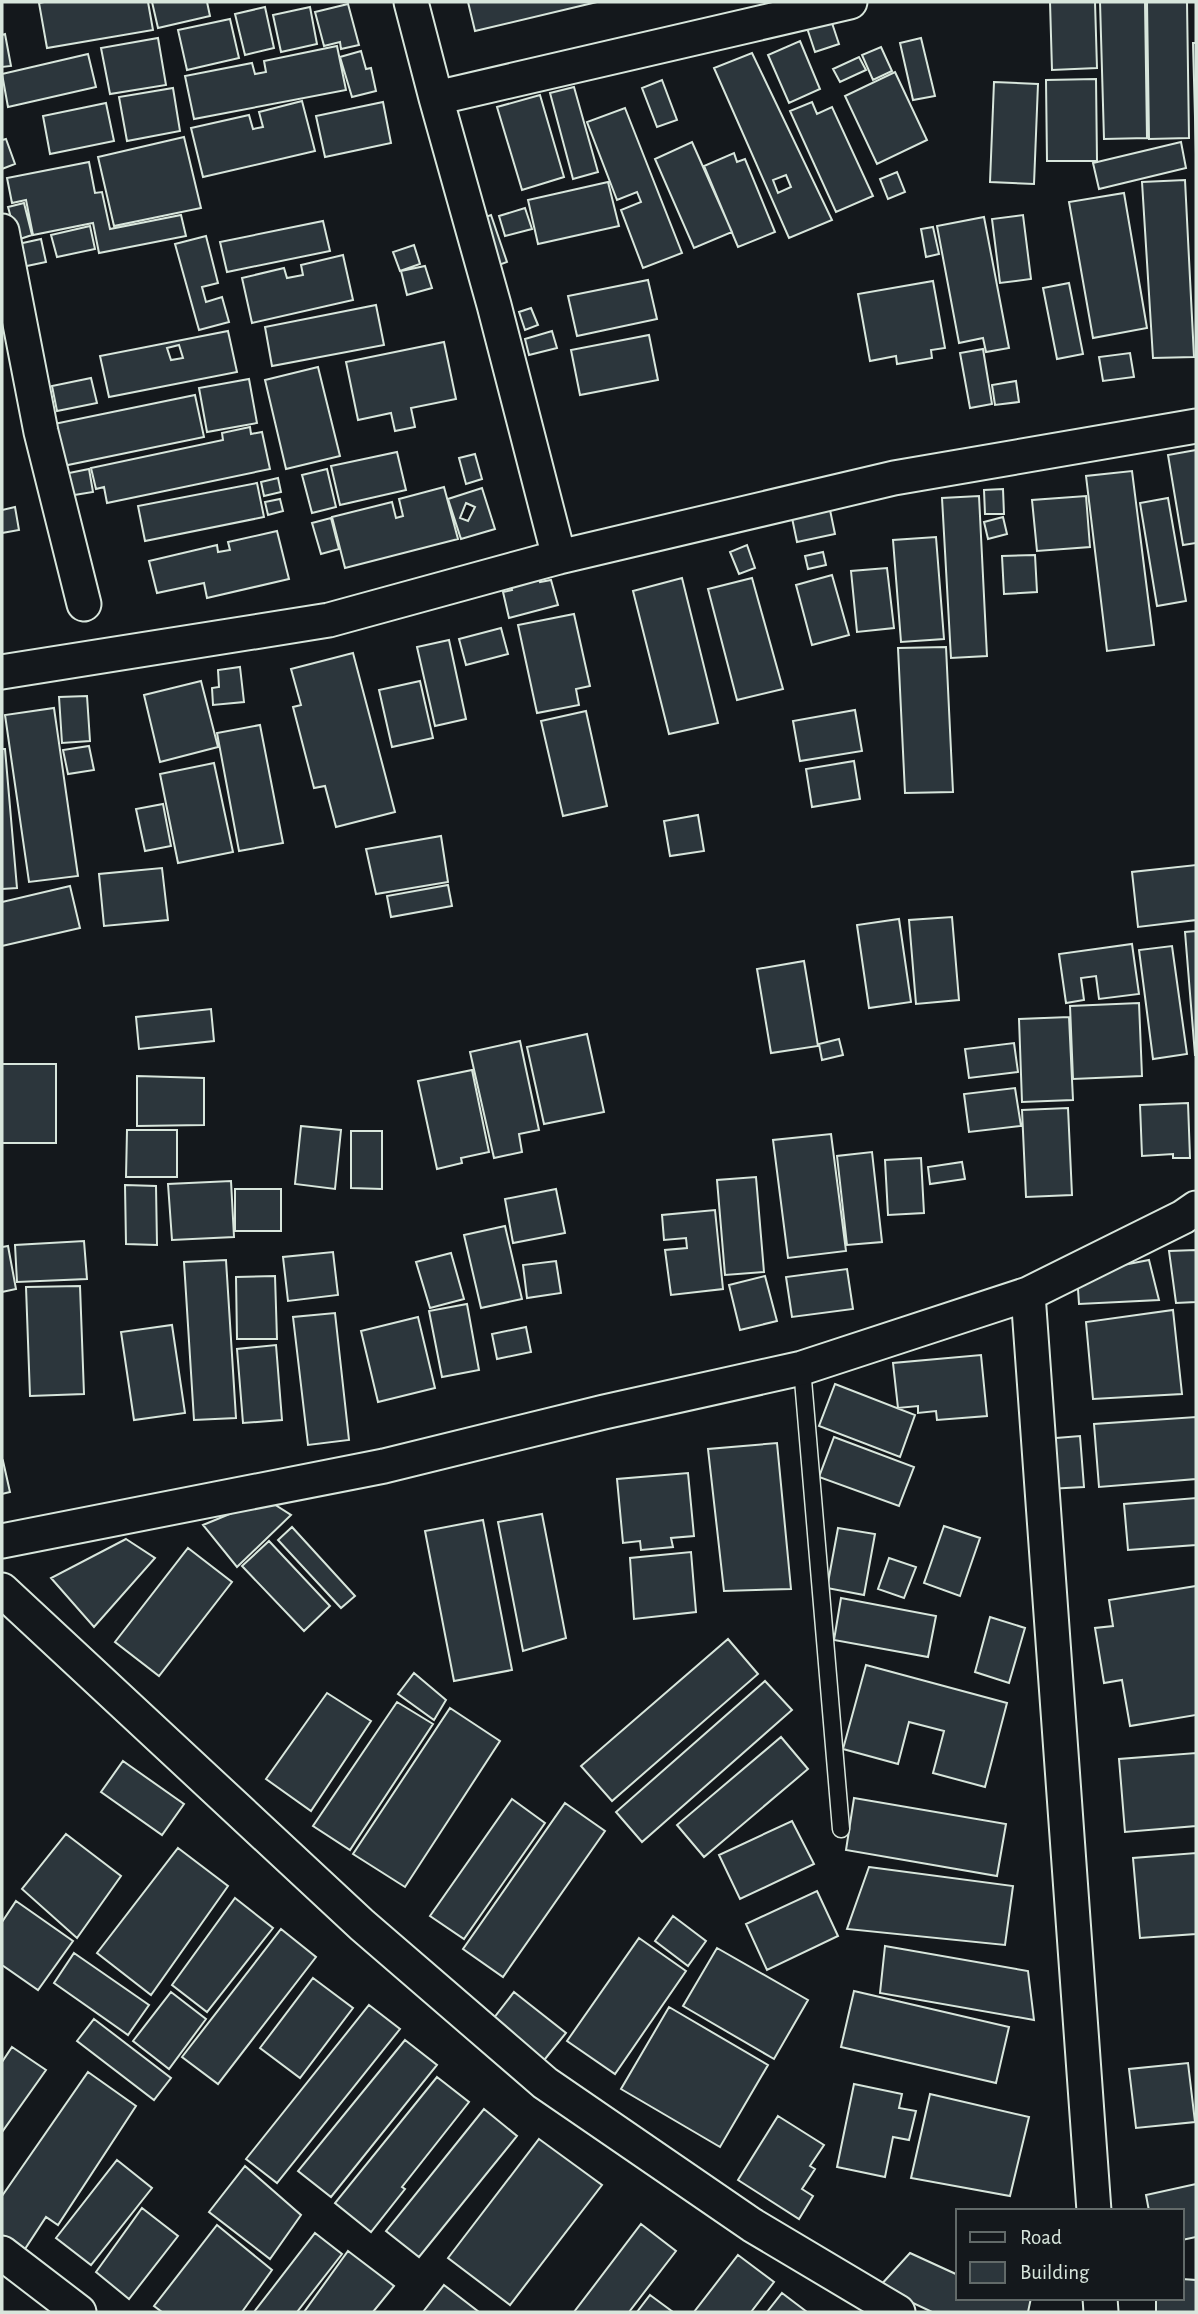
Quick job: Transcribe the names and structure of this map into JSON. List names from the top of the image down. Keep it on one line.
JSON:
{"legend":["Road","Building"]}
